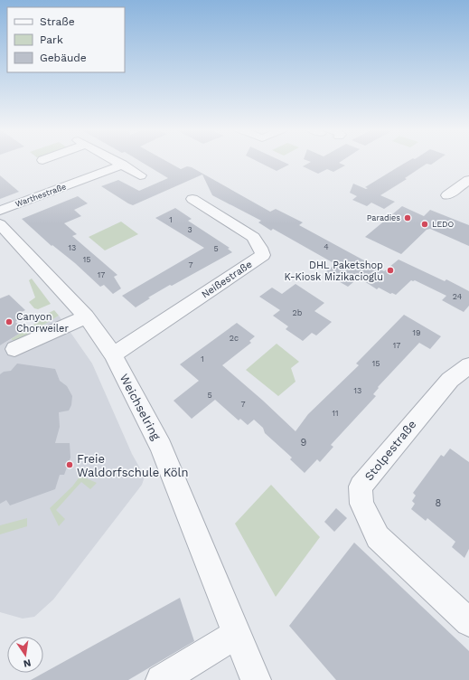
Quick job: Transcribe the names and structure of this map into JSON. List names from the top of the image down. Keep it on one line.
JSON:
{"streets":{"street":["Warthestraße","Neißestraße","Weichselring","Stolpestraße"]},"crossings":[["Neißestraße","Weichselring"]],"places":["Paradies","LEDO","DHL Paketshop K-Kiosk Mizikacioglu","Canyon Chorweiler","Freie Waldorfschule Köln"],"house_numbers":["1","3","4","13","5","15","7","17","24","2b","19","2c","17","1","15","13","5","7","11","9","8"],"legend":["Straße","Park","Gebäude"],"north":"bottom"}
